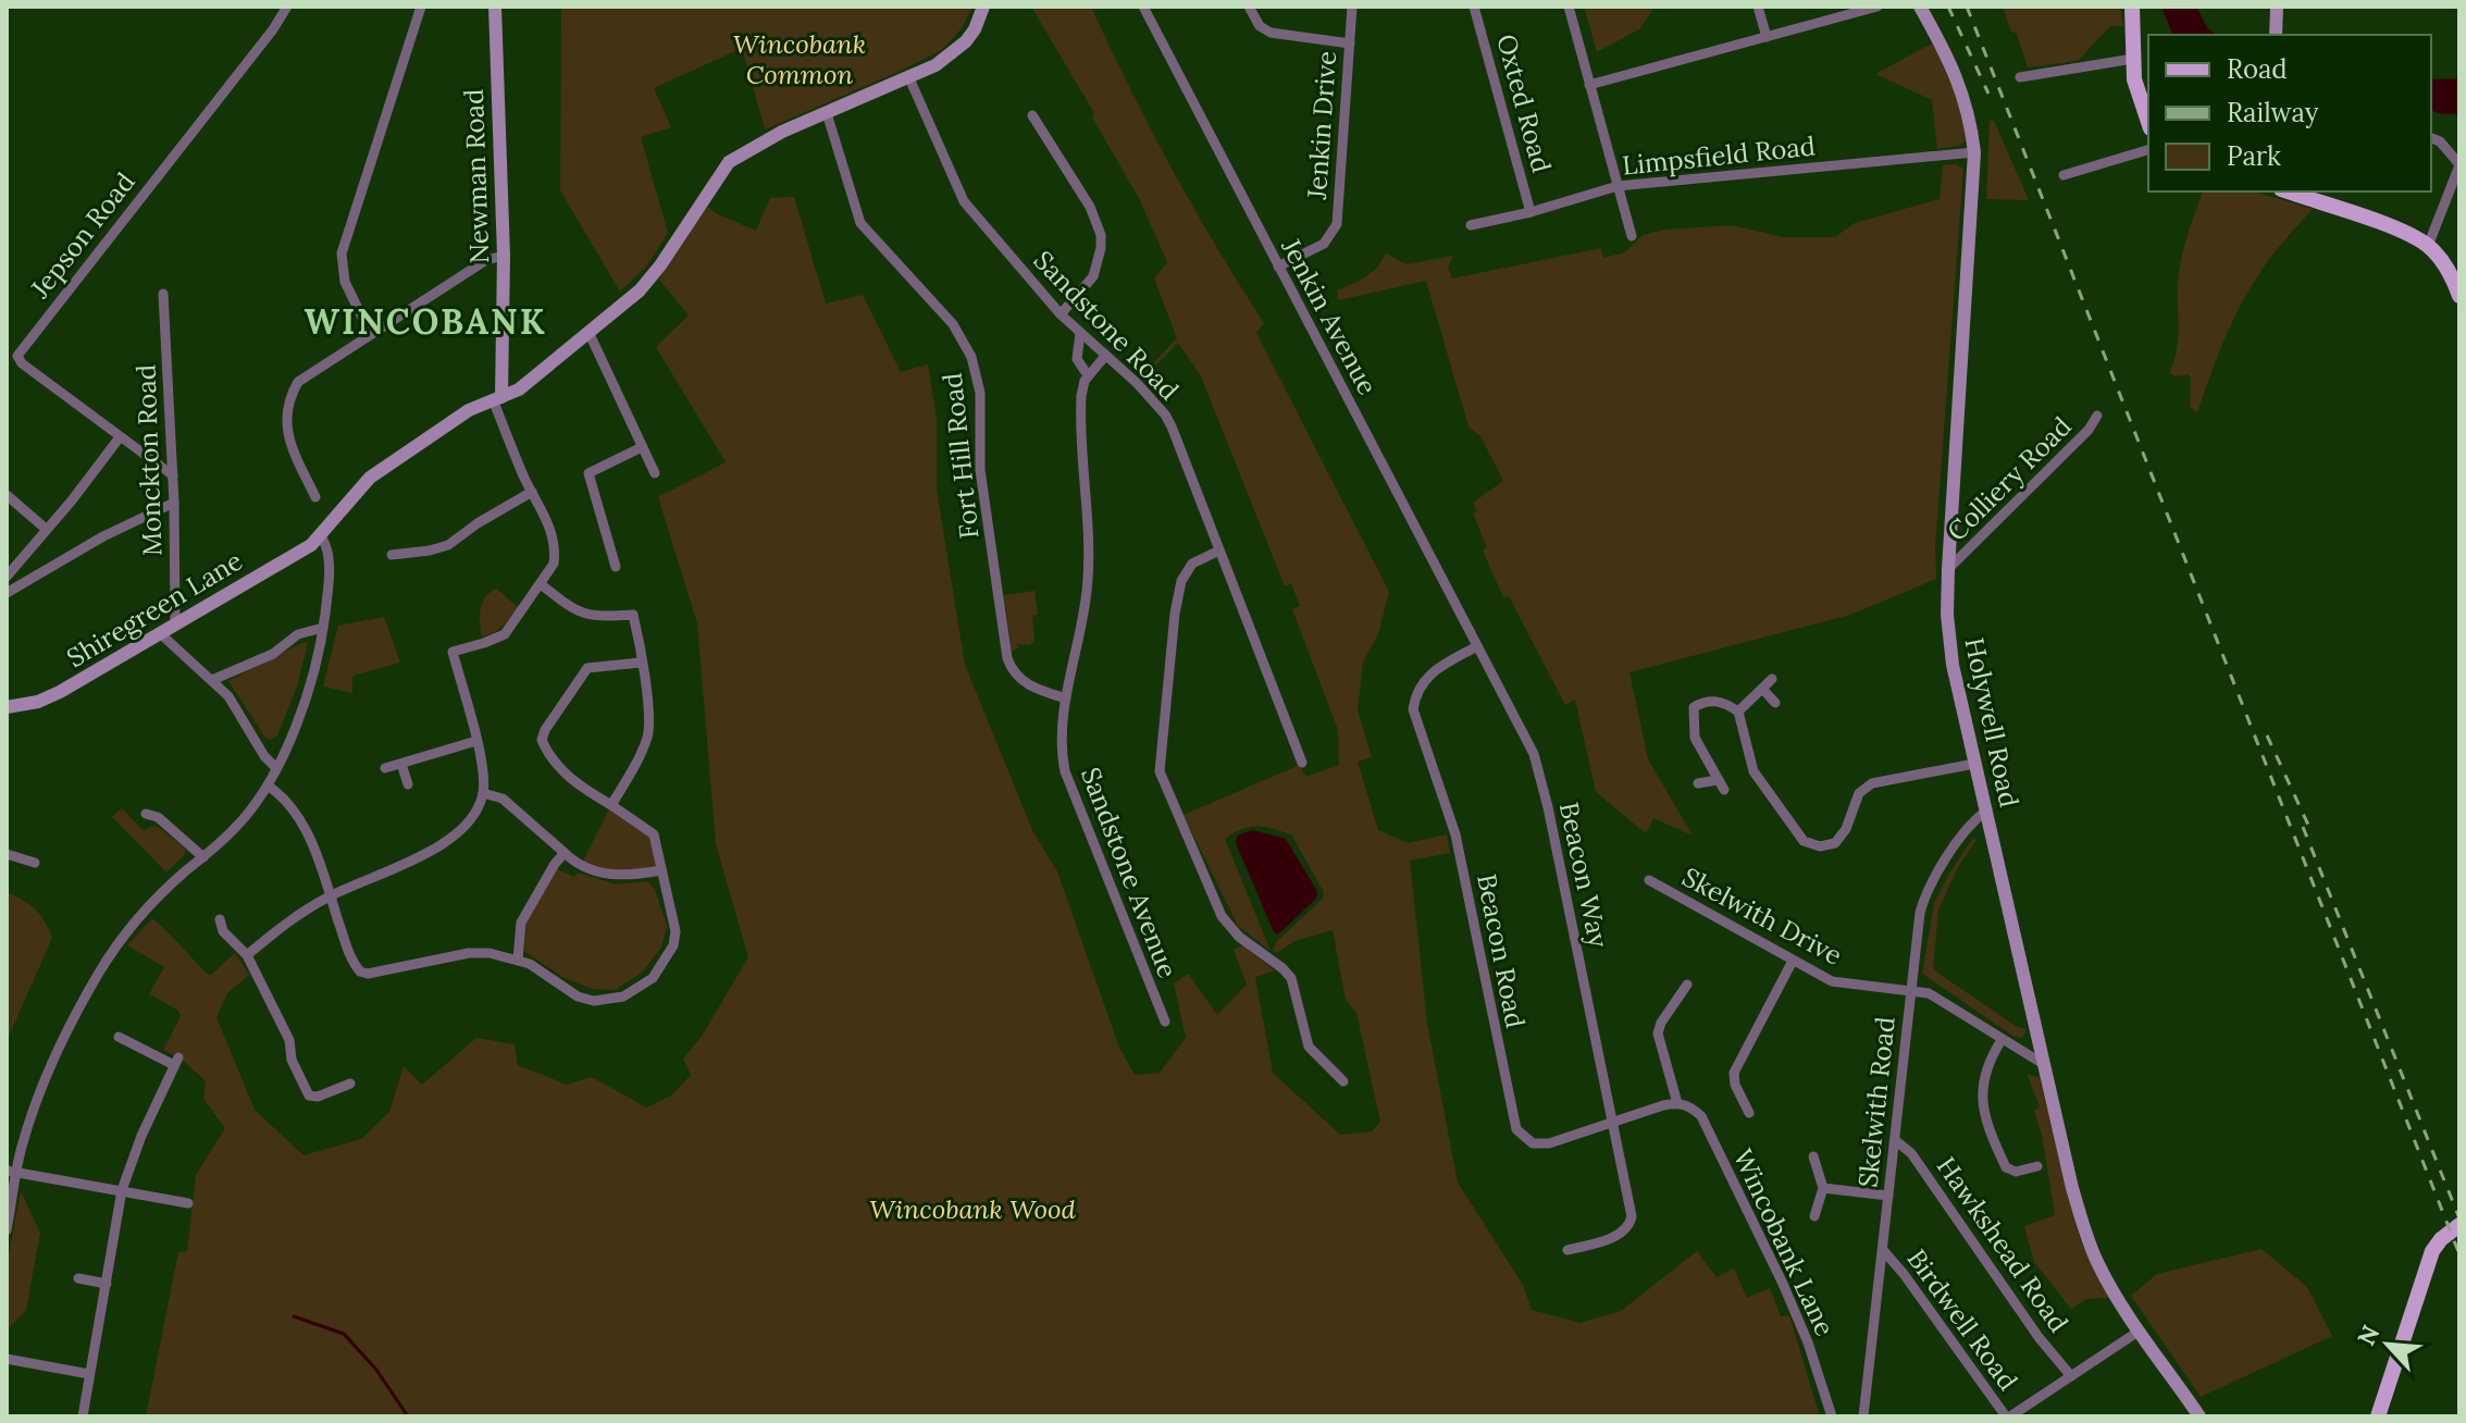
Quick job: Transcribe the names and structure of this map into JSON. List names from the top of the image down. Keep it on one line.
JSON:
{"streets":{"street":["Oxted Road","Jenkin Drive","Limpsfield Road","Newman Road","Jepson Road","Jenkin Avenue","Sandstone Road","Fort Hill Road","Monckton Road","Colliery Road","Shiregreen Lane","Holywell Road","Sandstone Avenue","Beacon Way","Skelwith Drive","Beacon Road","Skelwith Road","Wincobank Lane","Hawkshead Road","Birdwell Road"]},"crossings":[["Oxted Road","Limpsfield Road"],["Jenkin Drive","Jenkin Avenue"],["Limpsfield Road","Holywell Road"],["Newman Road","Shiregreen Lane"],["Jepson Road","Monckton Road"],["Jenkin Avenue","Beacon Way"],["Jenkin Avenue","Beacon Road"],["Sandstone Road","Shiregreen Lane"],["Sandstone Road","Sandstone Avenue"],["Fort Hill Road","Shiregreen Lane"],["Fort Hill Road","Sandstone Avenue"],["Monckton Road","Shiregreen Lane"],["Colliery Road","Holywell Road"],["Holywell Road","Skelwith Drive"],["Holywell Road","Skelwith Road"],["Beacon Way","Beacon Road"],["Skelwith Drive","Skelwith Road"],["Beacon Road","Wincobank Lane"],["Skelwith Road","Hawkshead Road"],["Skelwith Road","Birdwell Road"]],"districts":["WINCOBANK"],"parks":["Wincobank Common","Wincobank Wood"],"legend":["Road","Railway","Park"],"north":"top left"}
